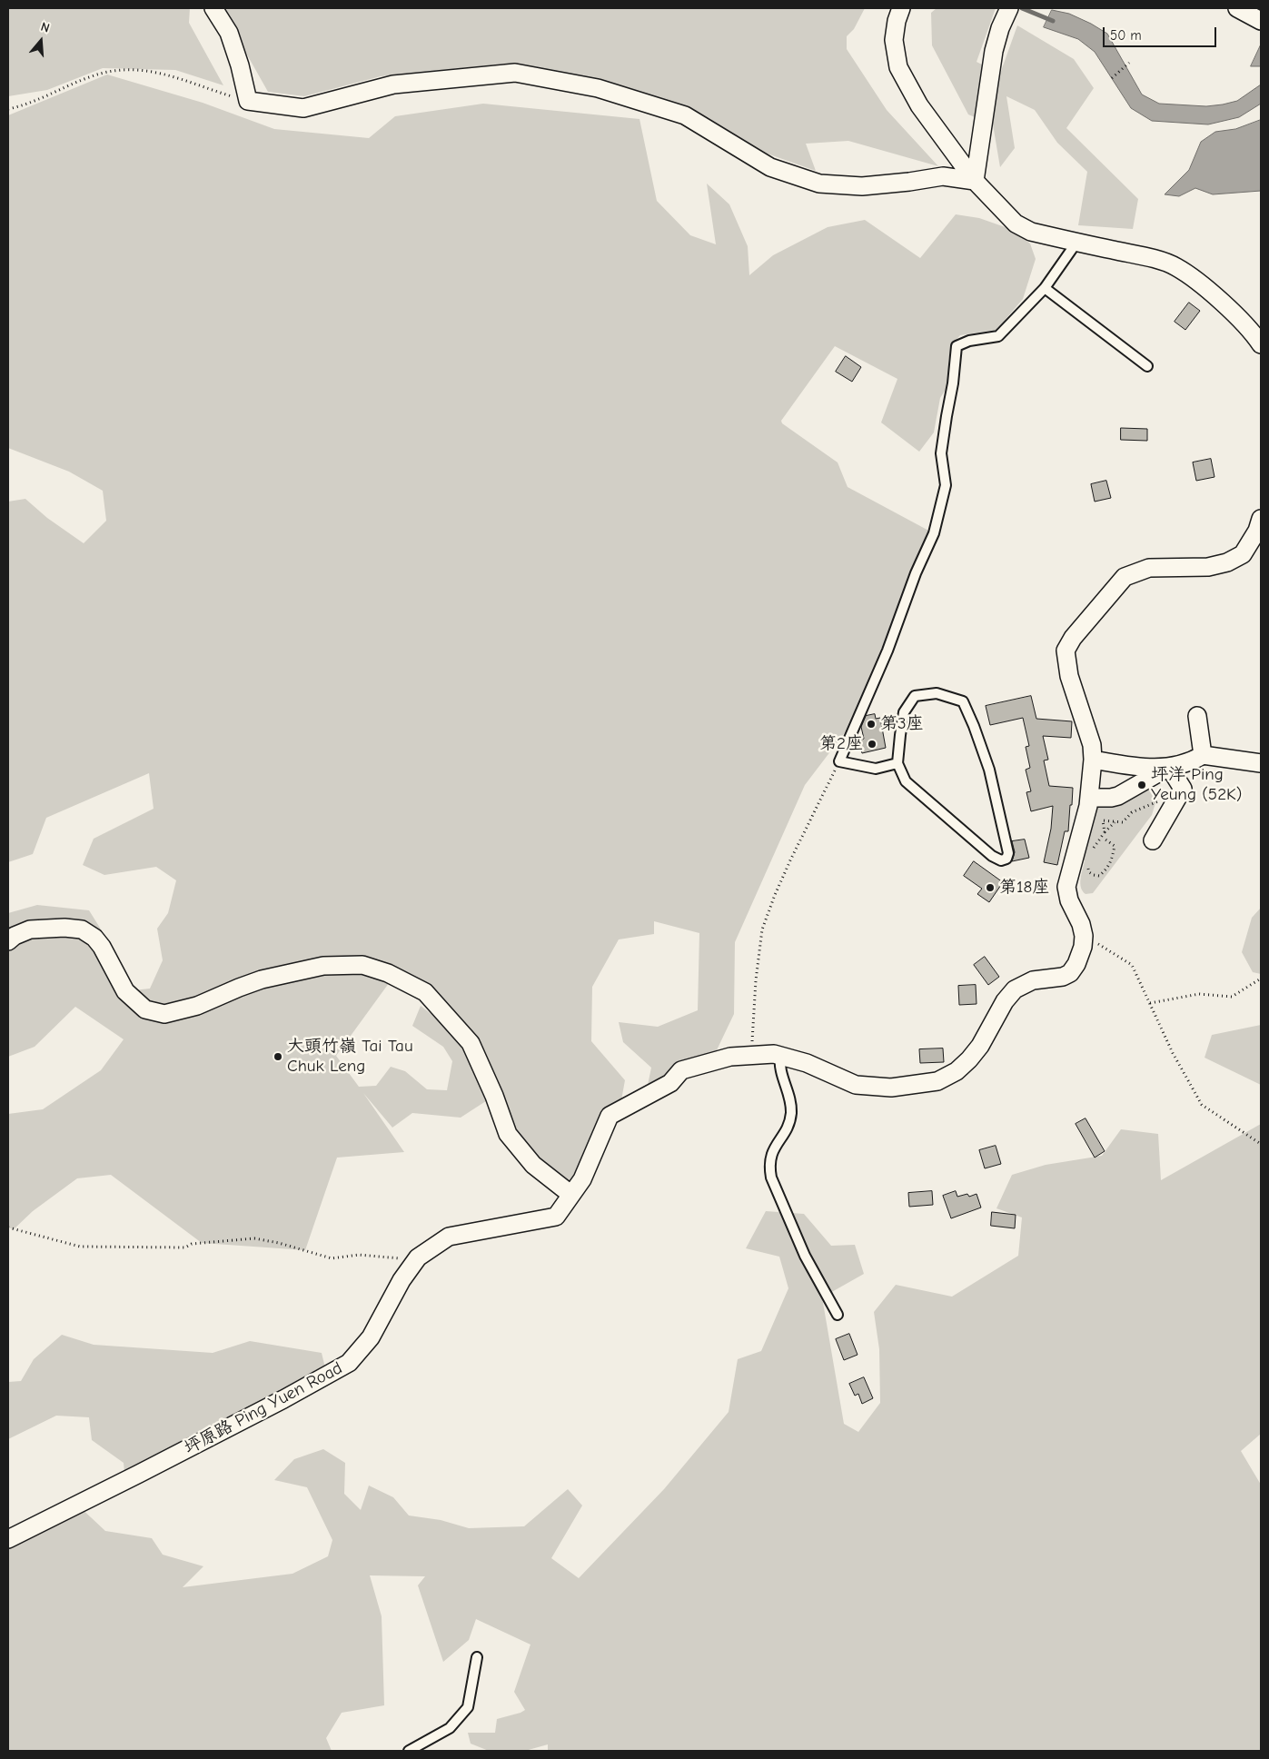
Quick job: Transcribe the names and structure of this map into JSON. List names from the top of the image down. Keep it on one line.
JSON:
{"streets":{"street":["坪原路 Ping Yuen Road"]},"places":["第3座","第2座","坪洋 Ping Yeung (52K)","第18座","大頭竹嶺 Tai Tau Chuk Leng"],"scale_bar":"50 m","north":"top"}
